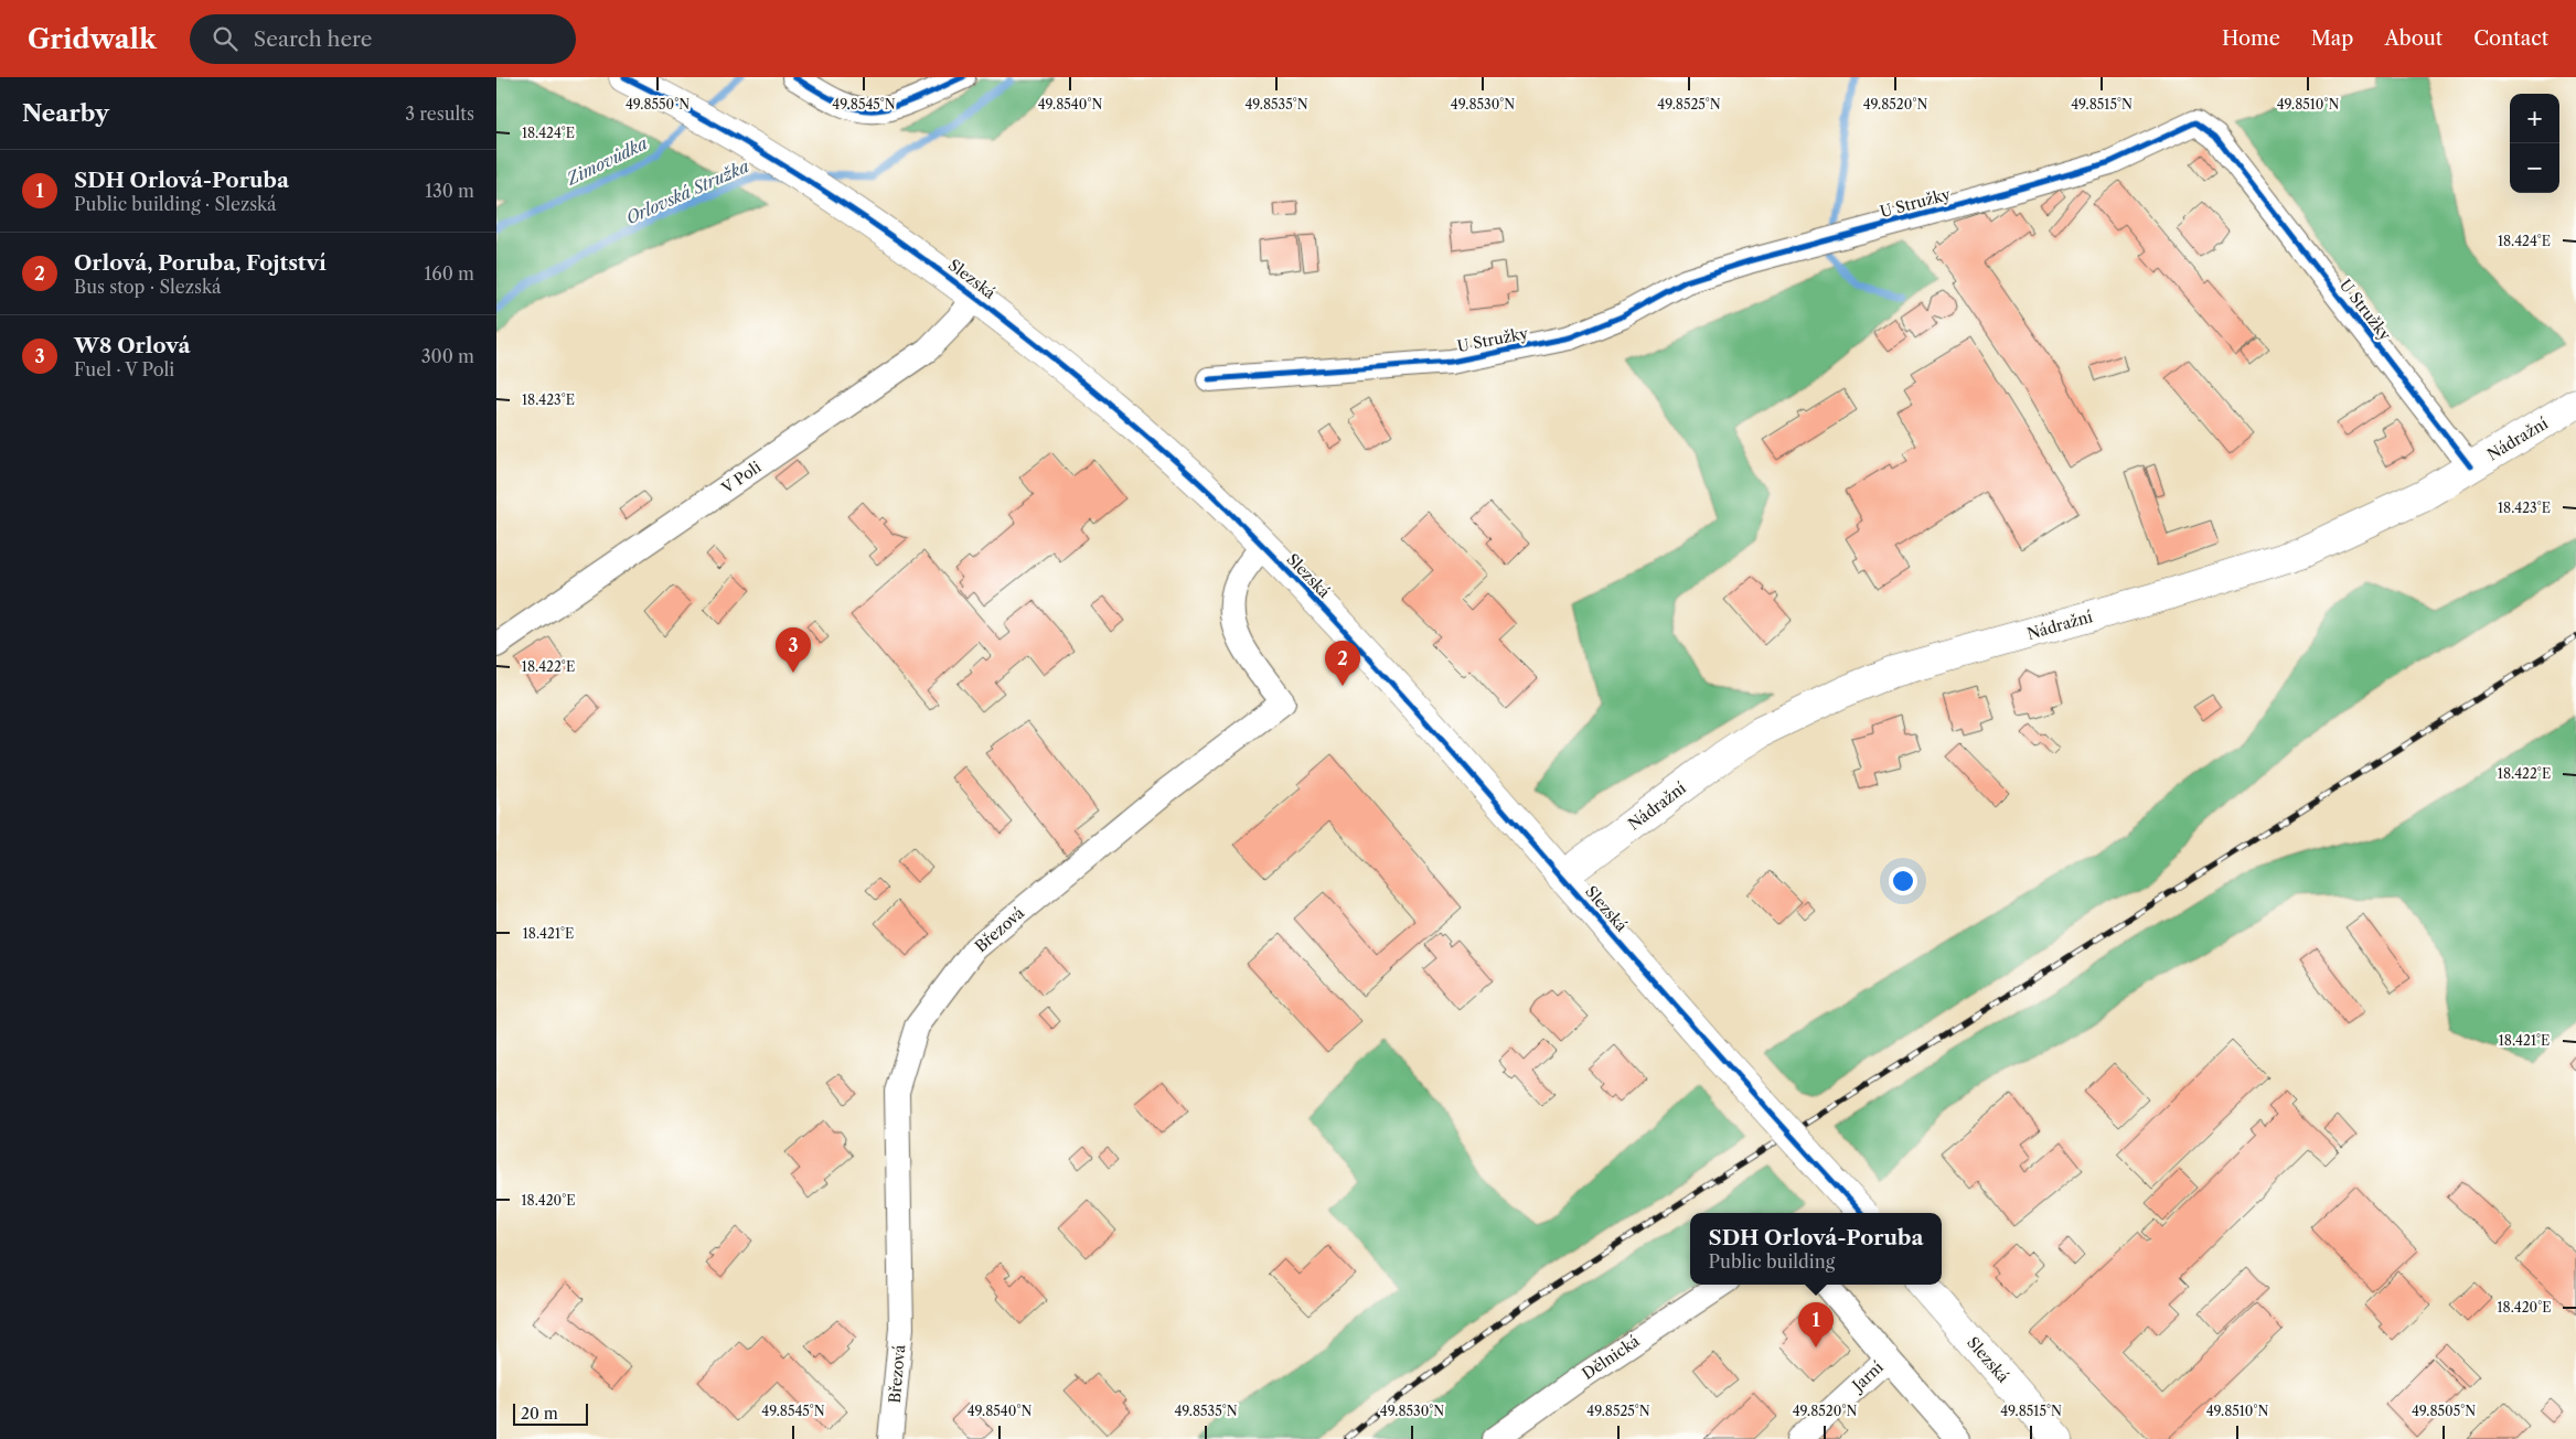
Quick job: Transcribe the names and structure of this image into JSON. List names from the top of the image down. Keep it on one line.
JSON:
{"streets":{"street":["U Stružky","Slezská","Nádražní","V Poli","Březová","Dělnická","Jarní"]},"crossings":[["U Stružky","Nádražní"],["Slezská","Nádražní"],["Slezská","V Poli"],["Slezská","Březová"]],"water":["Zimovůdka","Orlovská Stružka"],"scale_bar":"20 m","page":{"header":"Gridwalk","search":"Search here","nav":["Home","Map","About","Contact"],"heading":["Nearby","3 results"],"map_buttons":["+","−"],"list":[{"mark":"1","name":"SDH Orlová-Poruba","note":"Public building · Slezská","value":"130 m"},{"mark":"2","name":"Orlová, Poruba, Fojtství","note":"Bus stop · Slezská","value":"160 m"},{"mark":"3","name":"W8 Orlová","note":"Fuel · V Poli","value":"300 m"}],"pins":["3","2","1"],"popup":["SDH Orlová-Poruba","Public building"],"scale":"20 m"},"coordinates":["49.8550°N","49.8545°N","49.8540°N","49.8535°N","49.8530°N","49.8525°N","49.8520°N","49.8515°N","49.8510°N","18.424°E","18.423°E","18.422°E","18.421°E","18.420°E","49.8505°N"]}
